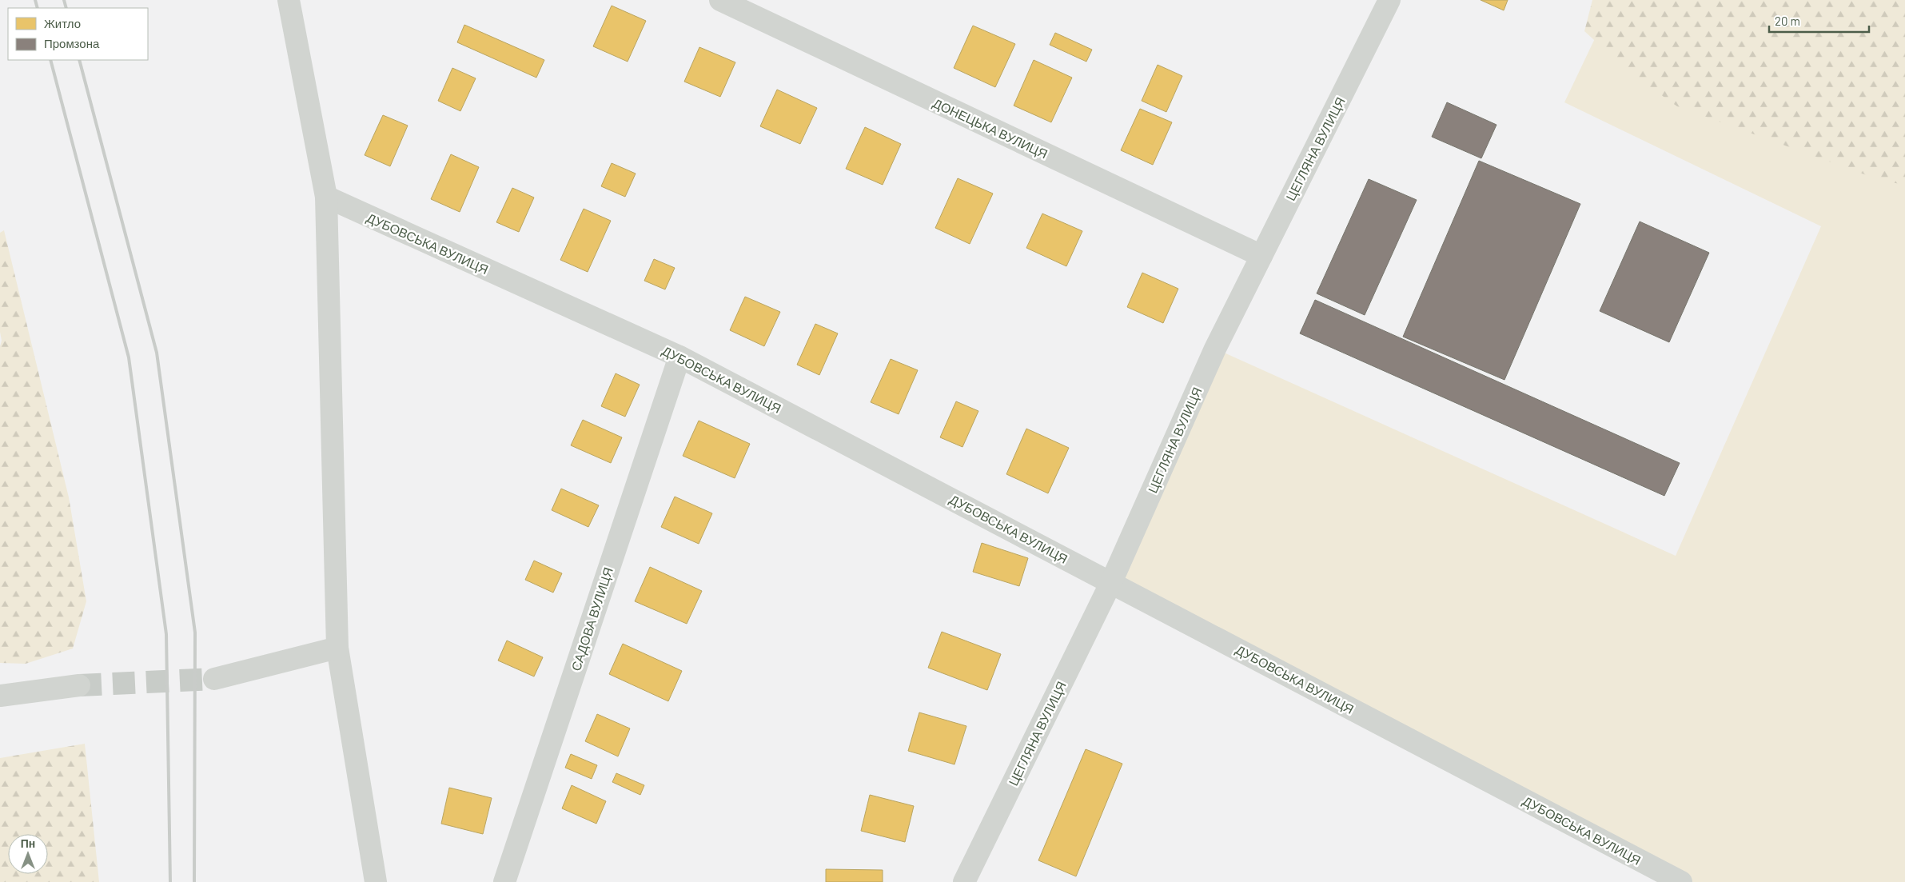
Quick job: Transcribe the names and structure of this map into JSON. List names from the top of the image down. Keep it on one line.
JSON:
{"streets":{"street":["ДОНЕЦЬКА ВУЛИЦЯ","ЦЕГЛЯНА ВУЛИЦЯ","ДУБОВСЬКА ВУЛИЦЯ","САДОВА ВУЛИЦЯ"]},"crossings":[["ДОНЕЦЬКА ВУЛИЦЯ","ЦЕГЛЯНА ВУЛИЦЯ"],["ЦЕГЛЯНА ВУЛИЦЯ","ДУБОВСЬКА ВУЛИЦЯ"],["ДУБОВСЬКА ВУЛИЦЯ","САДОВА ВУЛИЦЯ"]],"legend":["Житло","Промзона"],"scale_bar":"20 m","north":"top"}
